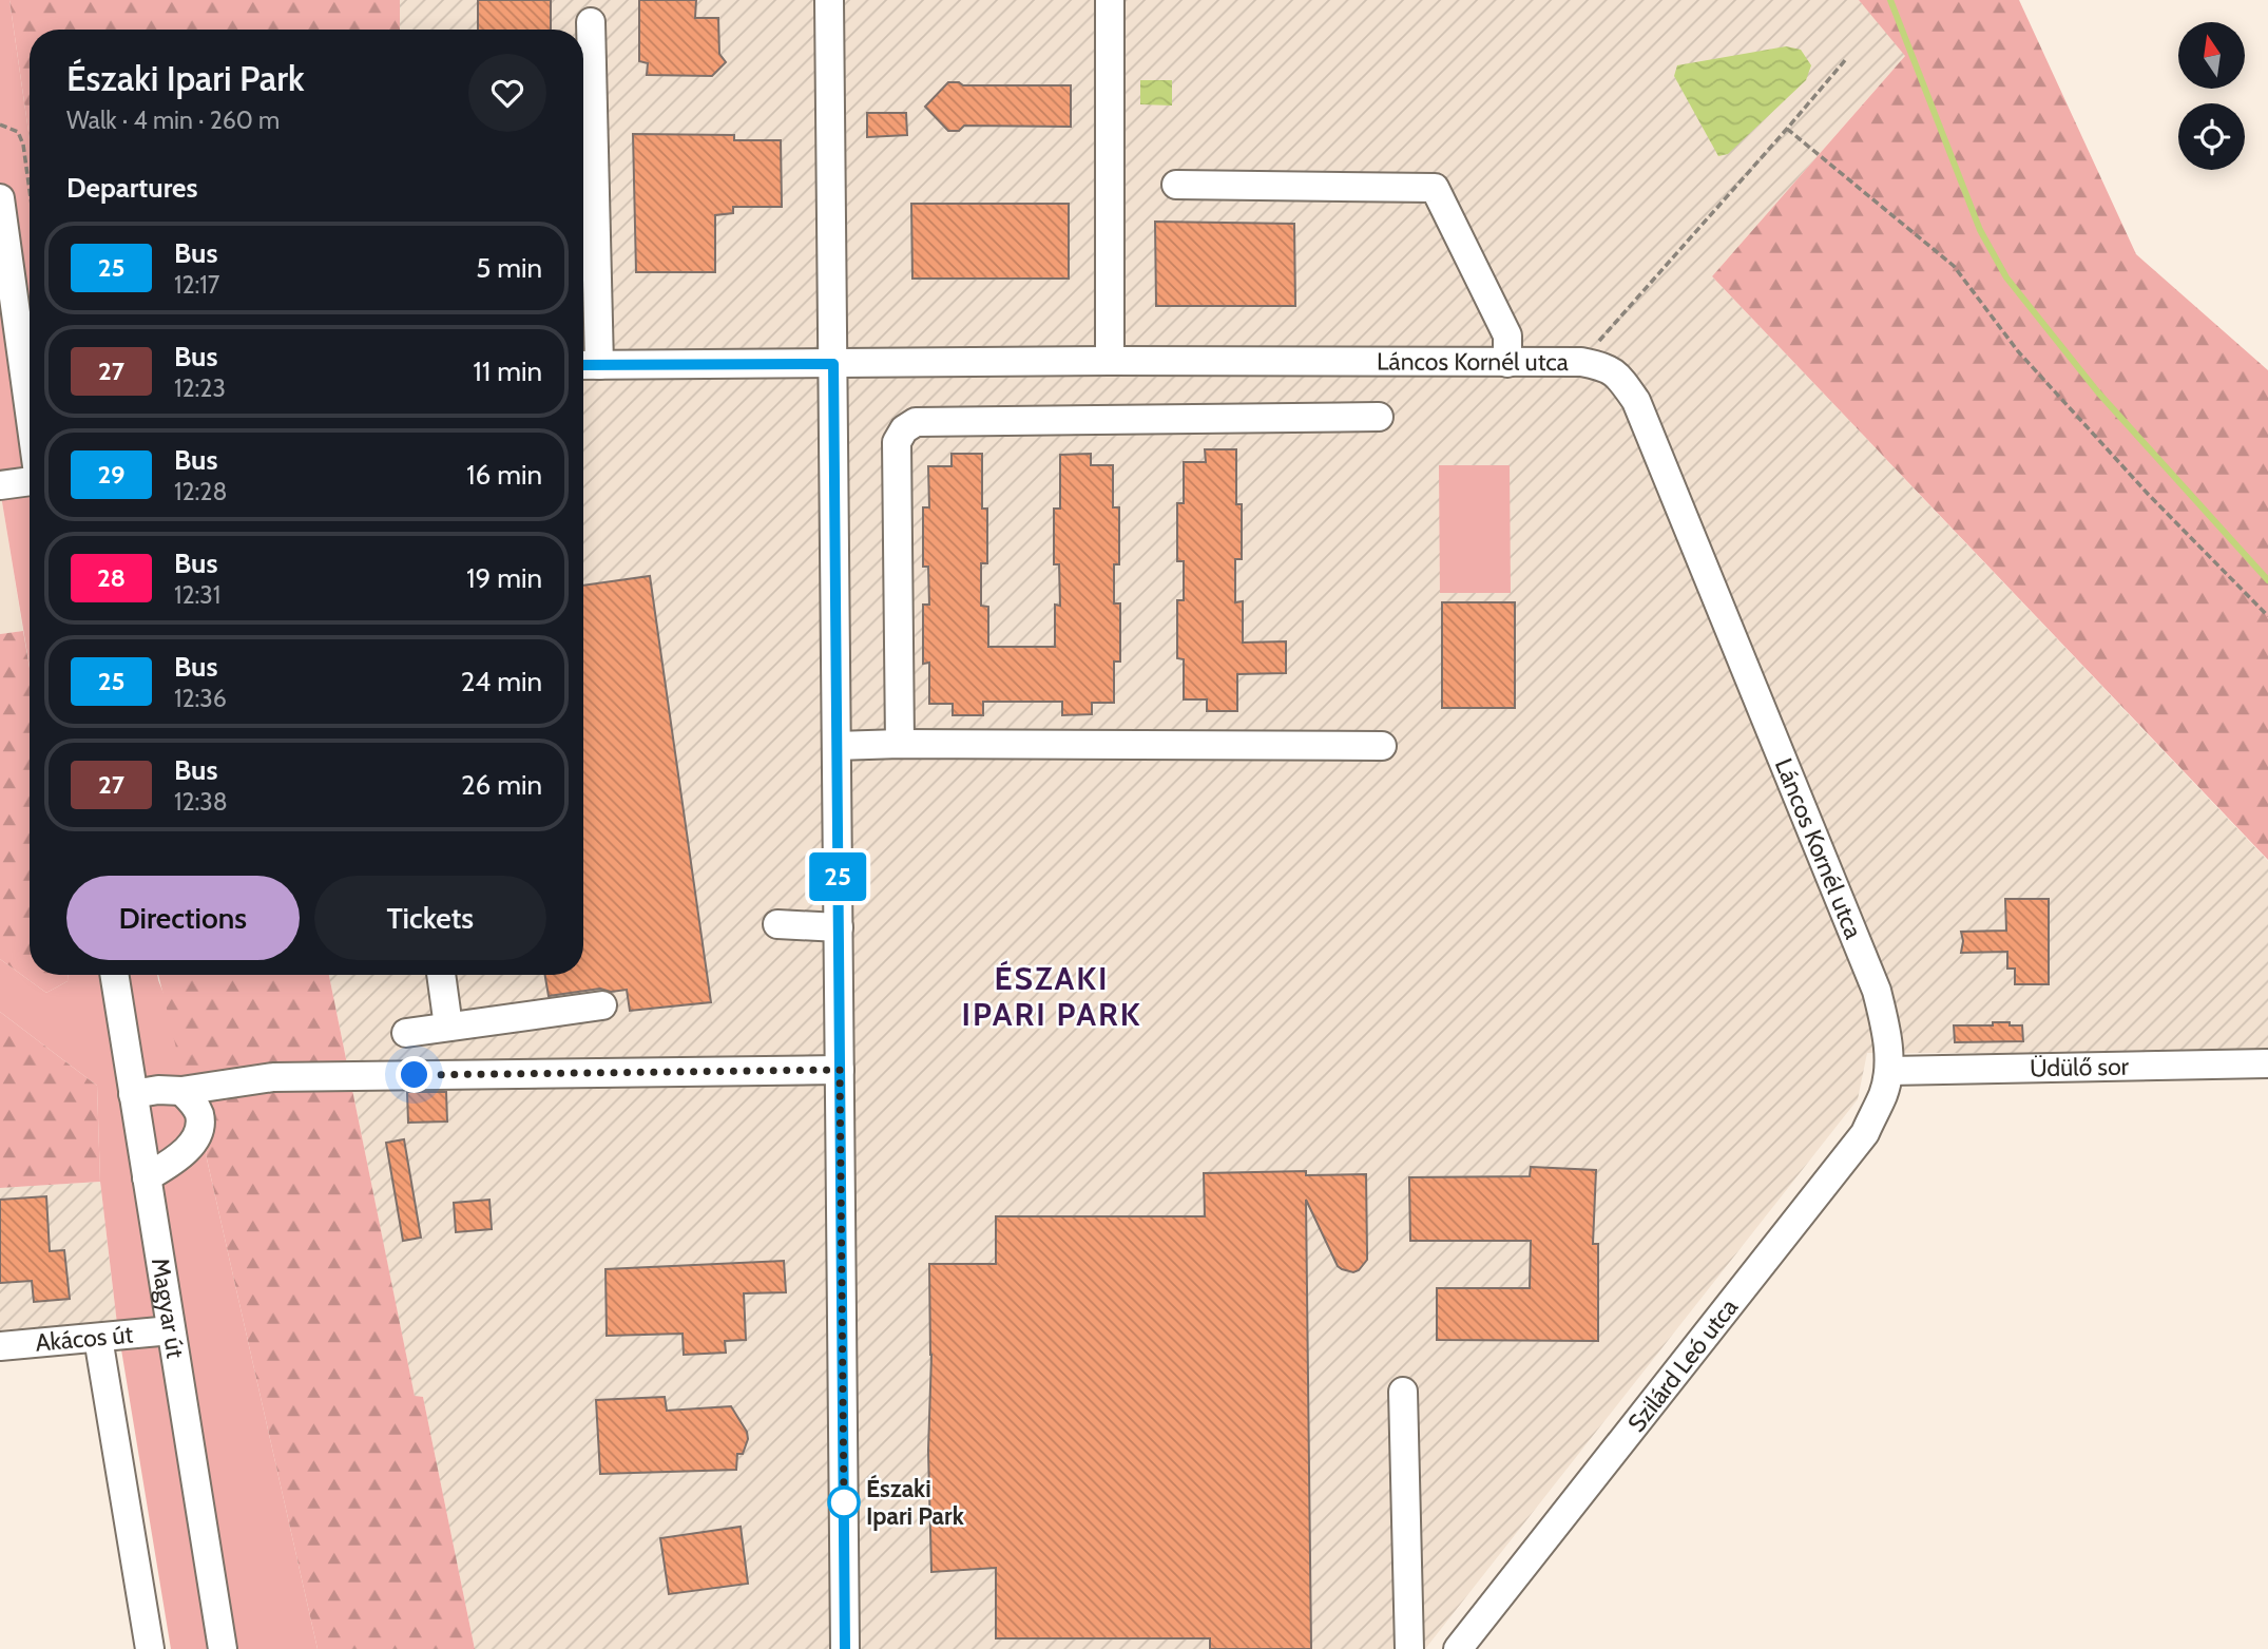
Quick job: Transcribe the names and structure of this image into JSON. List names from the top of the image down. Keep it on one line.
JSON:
{"streets":{"street":["Láncos Kornél utca","Üdülő sor","Magyar út","Akácos út","Szilárd Leó utca"]},"crossings":[["Láncos Kornél utca","Üdülő sor"],["Láncos Kornél utca","Szilárd Leó utca"],["Üdülő sor","Szilárd Leó utca"],["Magyar út","Akácos út"]],"districts":["ÉSZAKI IPARI PARK"],"places":["Északi Ipari Park"],"lines":["bus line 25"],"north":"top","page":{"on_map":"25","heading":[["Északi Ipari Park","Walk · 4 min · 260 m"],"Departures"],"list":[{"mark":"25","name":"Bus","note":"12:17","value":"5 min"},{"mark":"27","name":"Bus","note":"12:23","value":"11 min"},{"mark":"29","name":"Bus","note":"12:28","value":"16 min"},{"mark":"28","name":"Bus","note":"12:31","value":"19 min"},{"mark":"25","name":"Bus","note":"12:36","value":"24 min"},{"mark":"27","name":"Bus","note":"12:38","value":"26 min"}],"buttons":["Directions","Tickets"]}}
